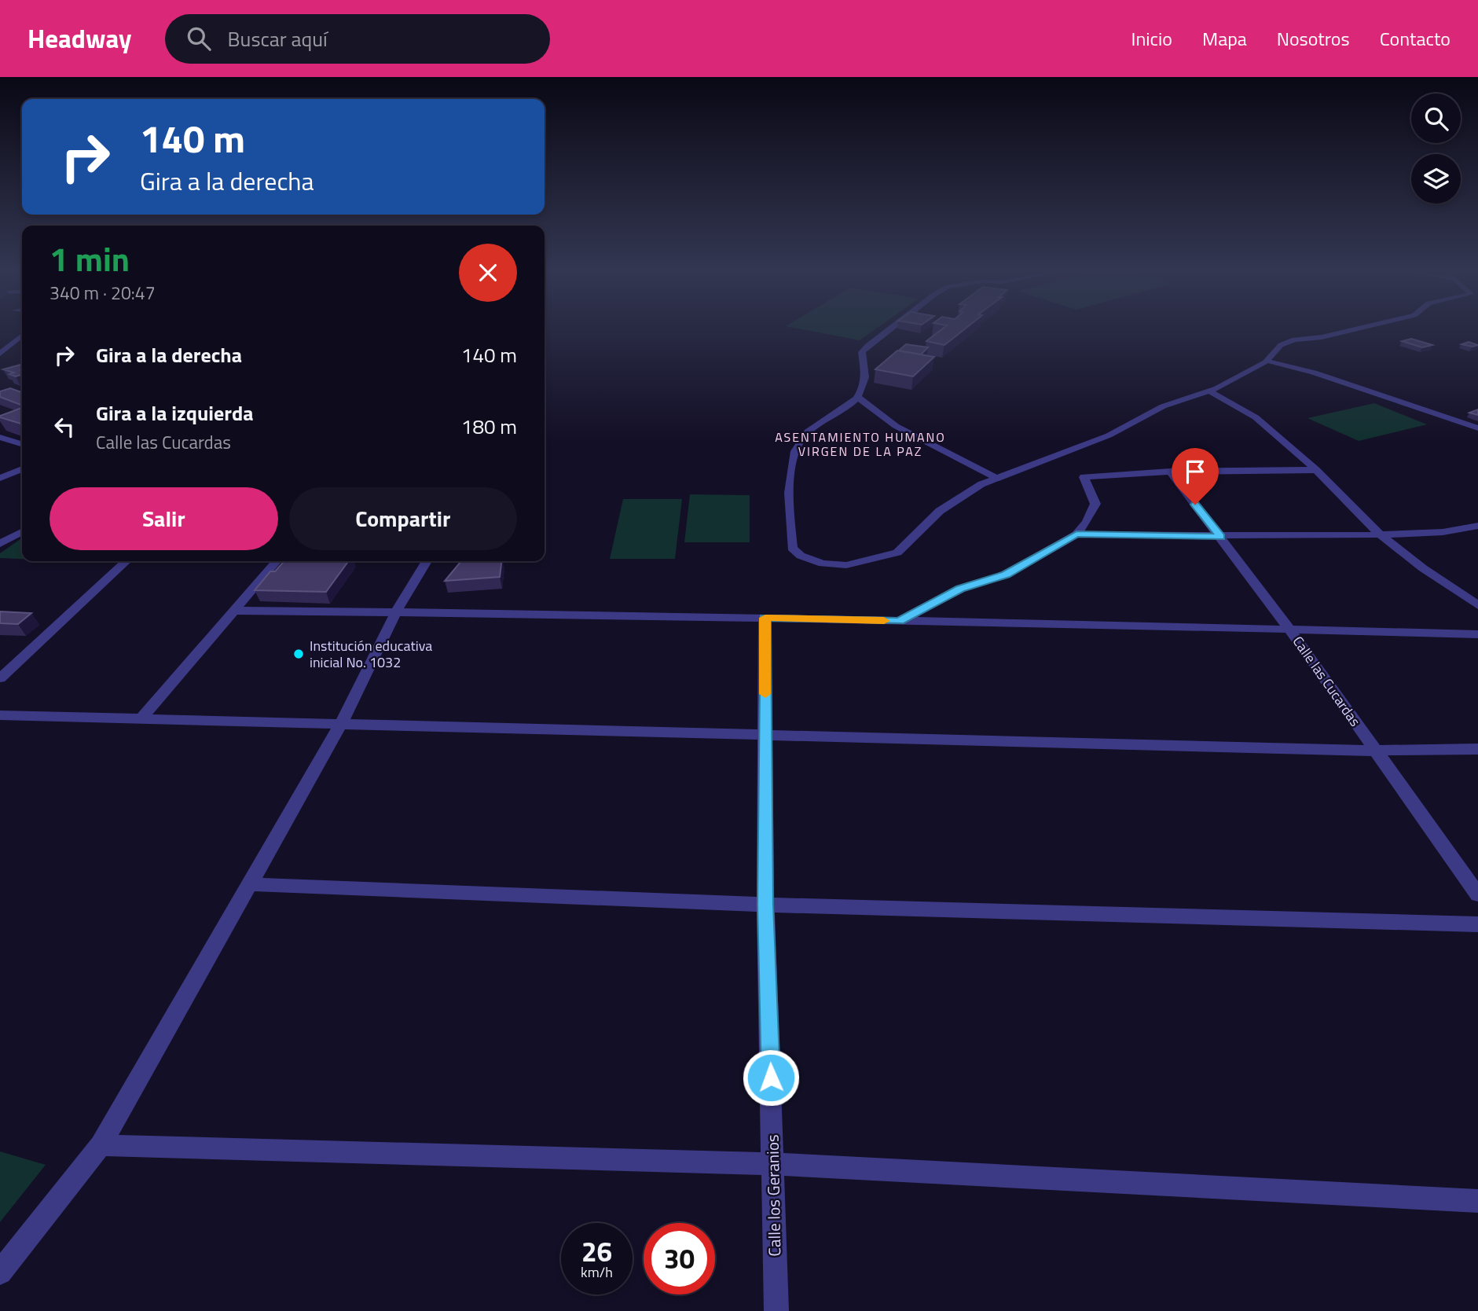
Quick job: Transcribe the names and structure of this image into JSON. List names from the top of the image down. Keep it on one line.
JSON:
{"streets":{"street":["Calle las Cucardas","Calle los Geranios"]},"districts":["ASENTAMIENTO HUMANO VIRGEN DE LA PAZ"],"places":["Institución educativa inicial No. 1032"],"page":{"header":"Headway","search":"Buscar aquí","nav":["Inicio","Mapa","Nosotros","Contacto"],"turn":["140 m","Gira a la derecha"],"heading":["1 min","340 m · 20:47"],"list":[{"name":"Gira a la derecha","value":"140 m"},{"name":"Gira a la izquierda","note":"Calle las Cucardas","value":"180 m"}],"buttons":["Salir","Compartir"],"speed":"26 km/h","limit":"30"}}
